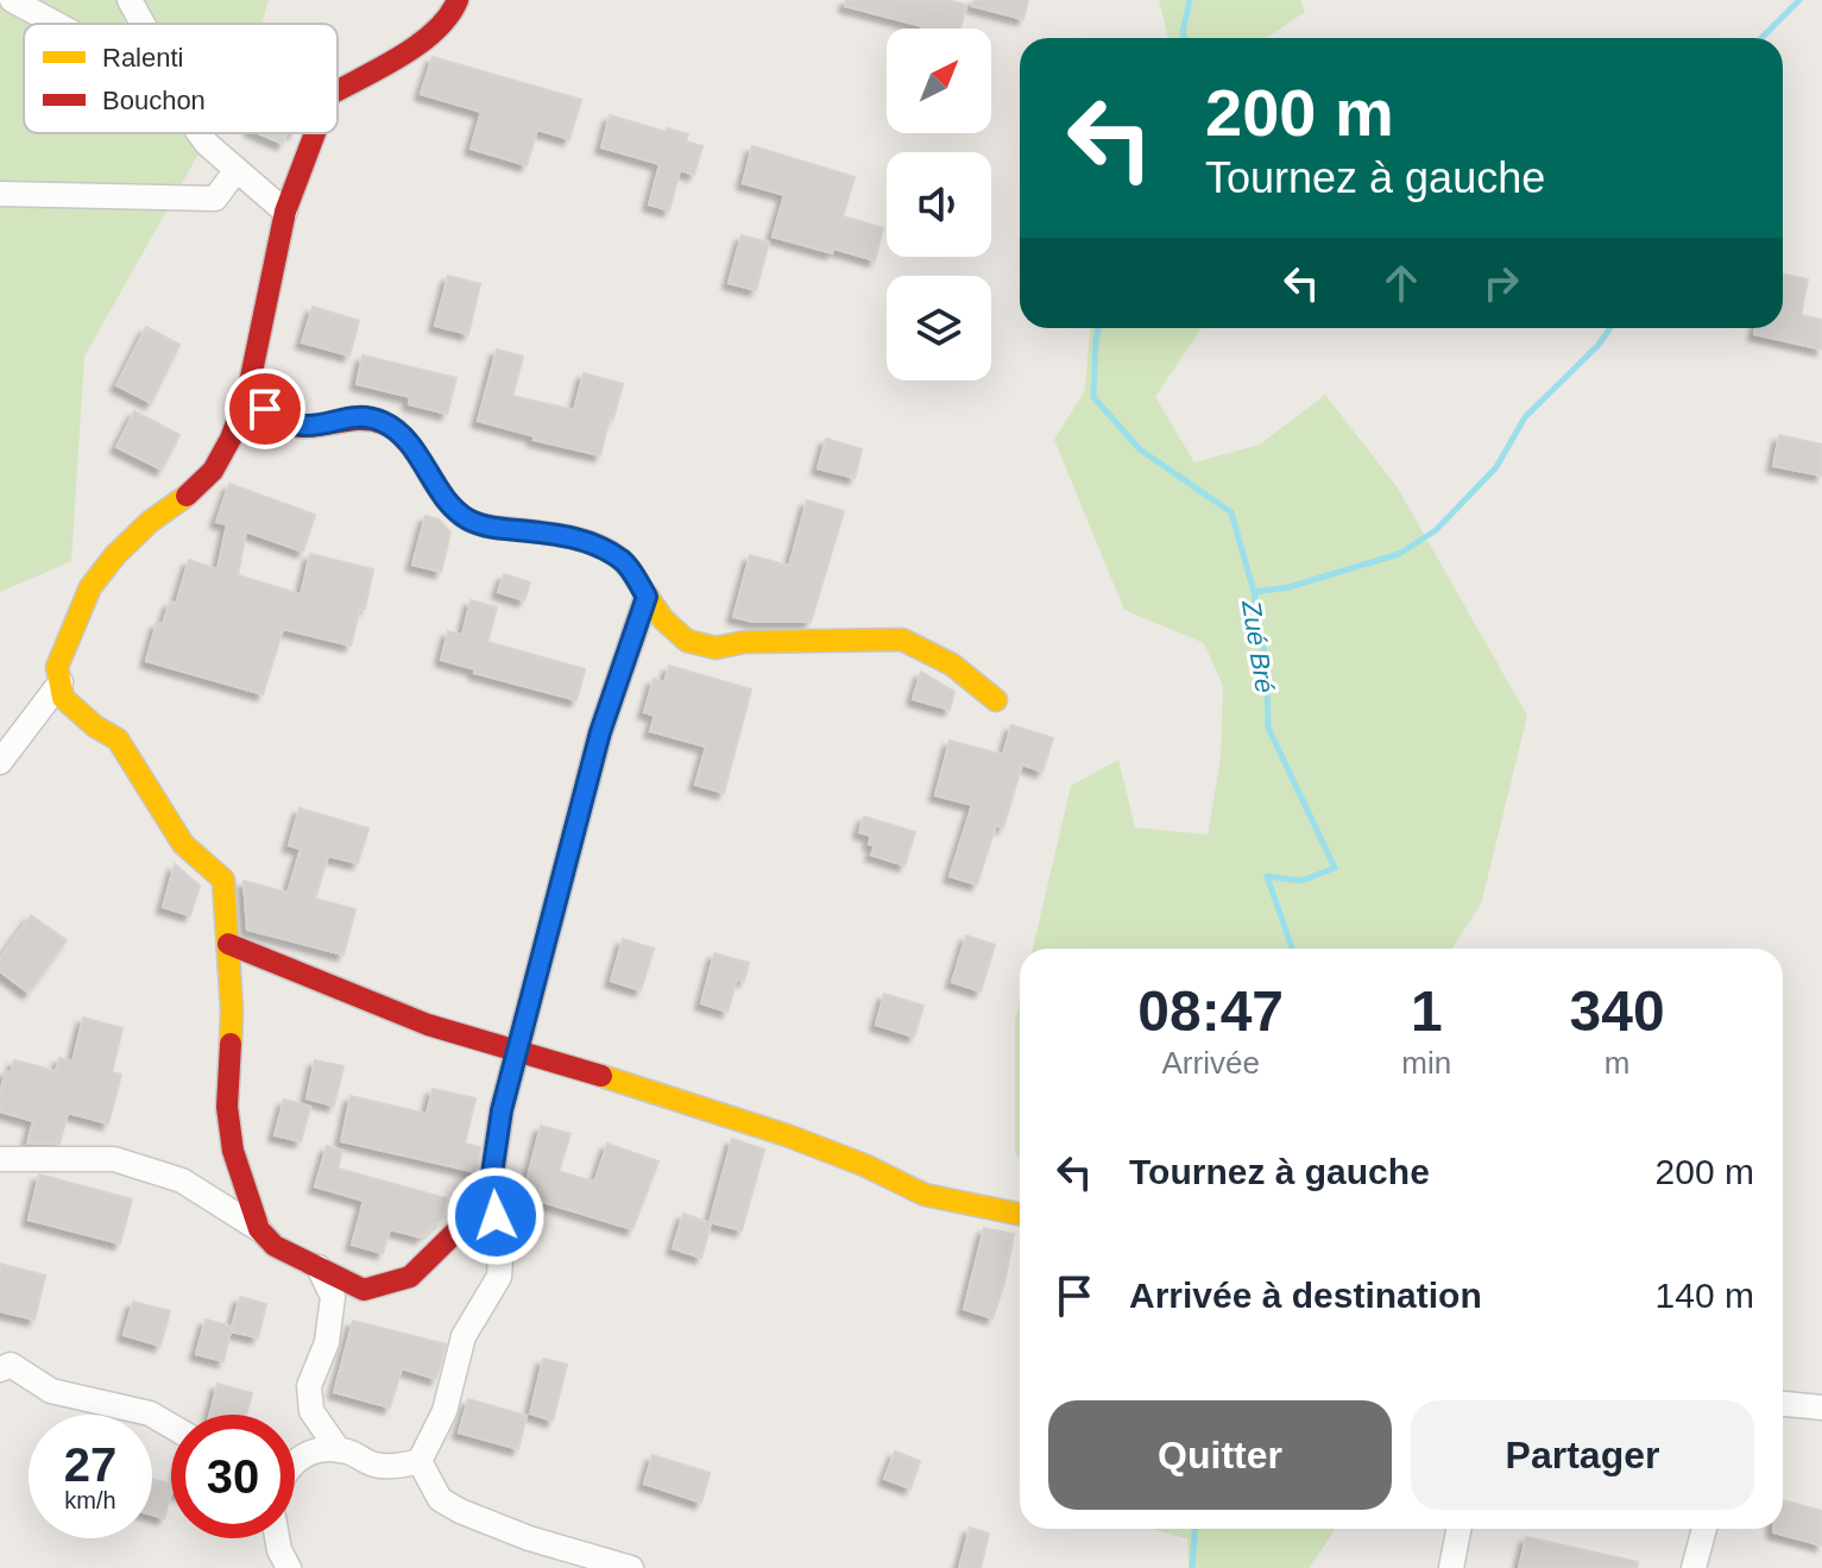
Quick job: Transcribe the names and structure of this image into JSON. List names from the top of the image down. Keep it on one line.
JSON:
{"water":["Zué Bré"],"legend":["Ralenti","Bouchon"],"north":"top right","page":{"turn":["200 m","Tournez à gauche"],"eta":["08:47","Arrivée","1","min","340","m"],"list":[{"name":"Tournez à gauche","value":"200 m"},{"name":"Arrivée à destination","value":"140 m"}],"buttons":["Quitter","Partager"],"speed":"27 km/h","limit":"30"}}
